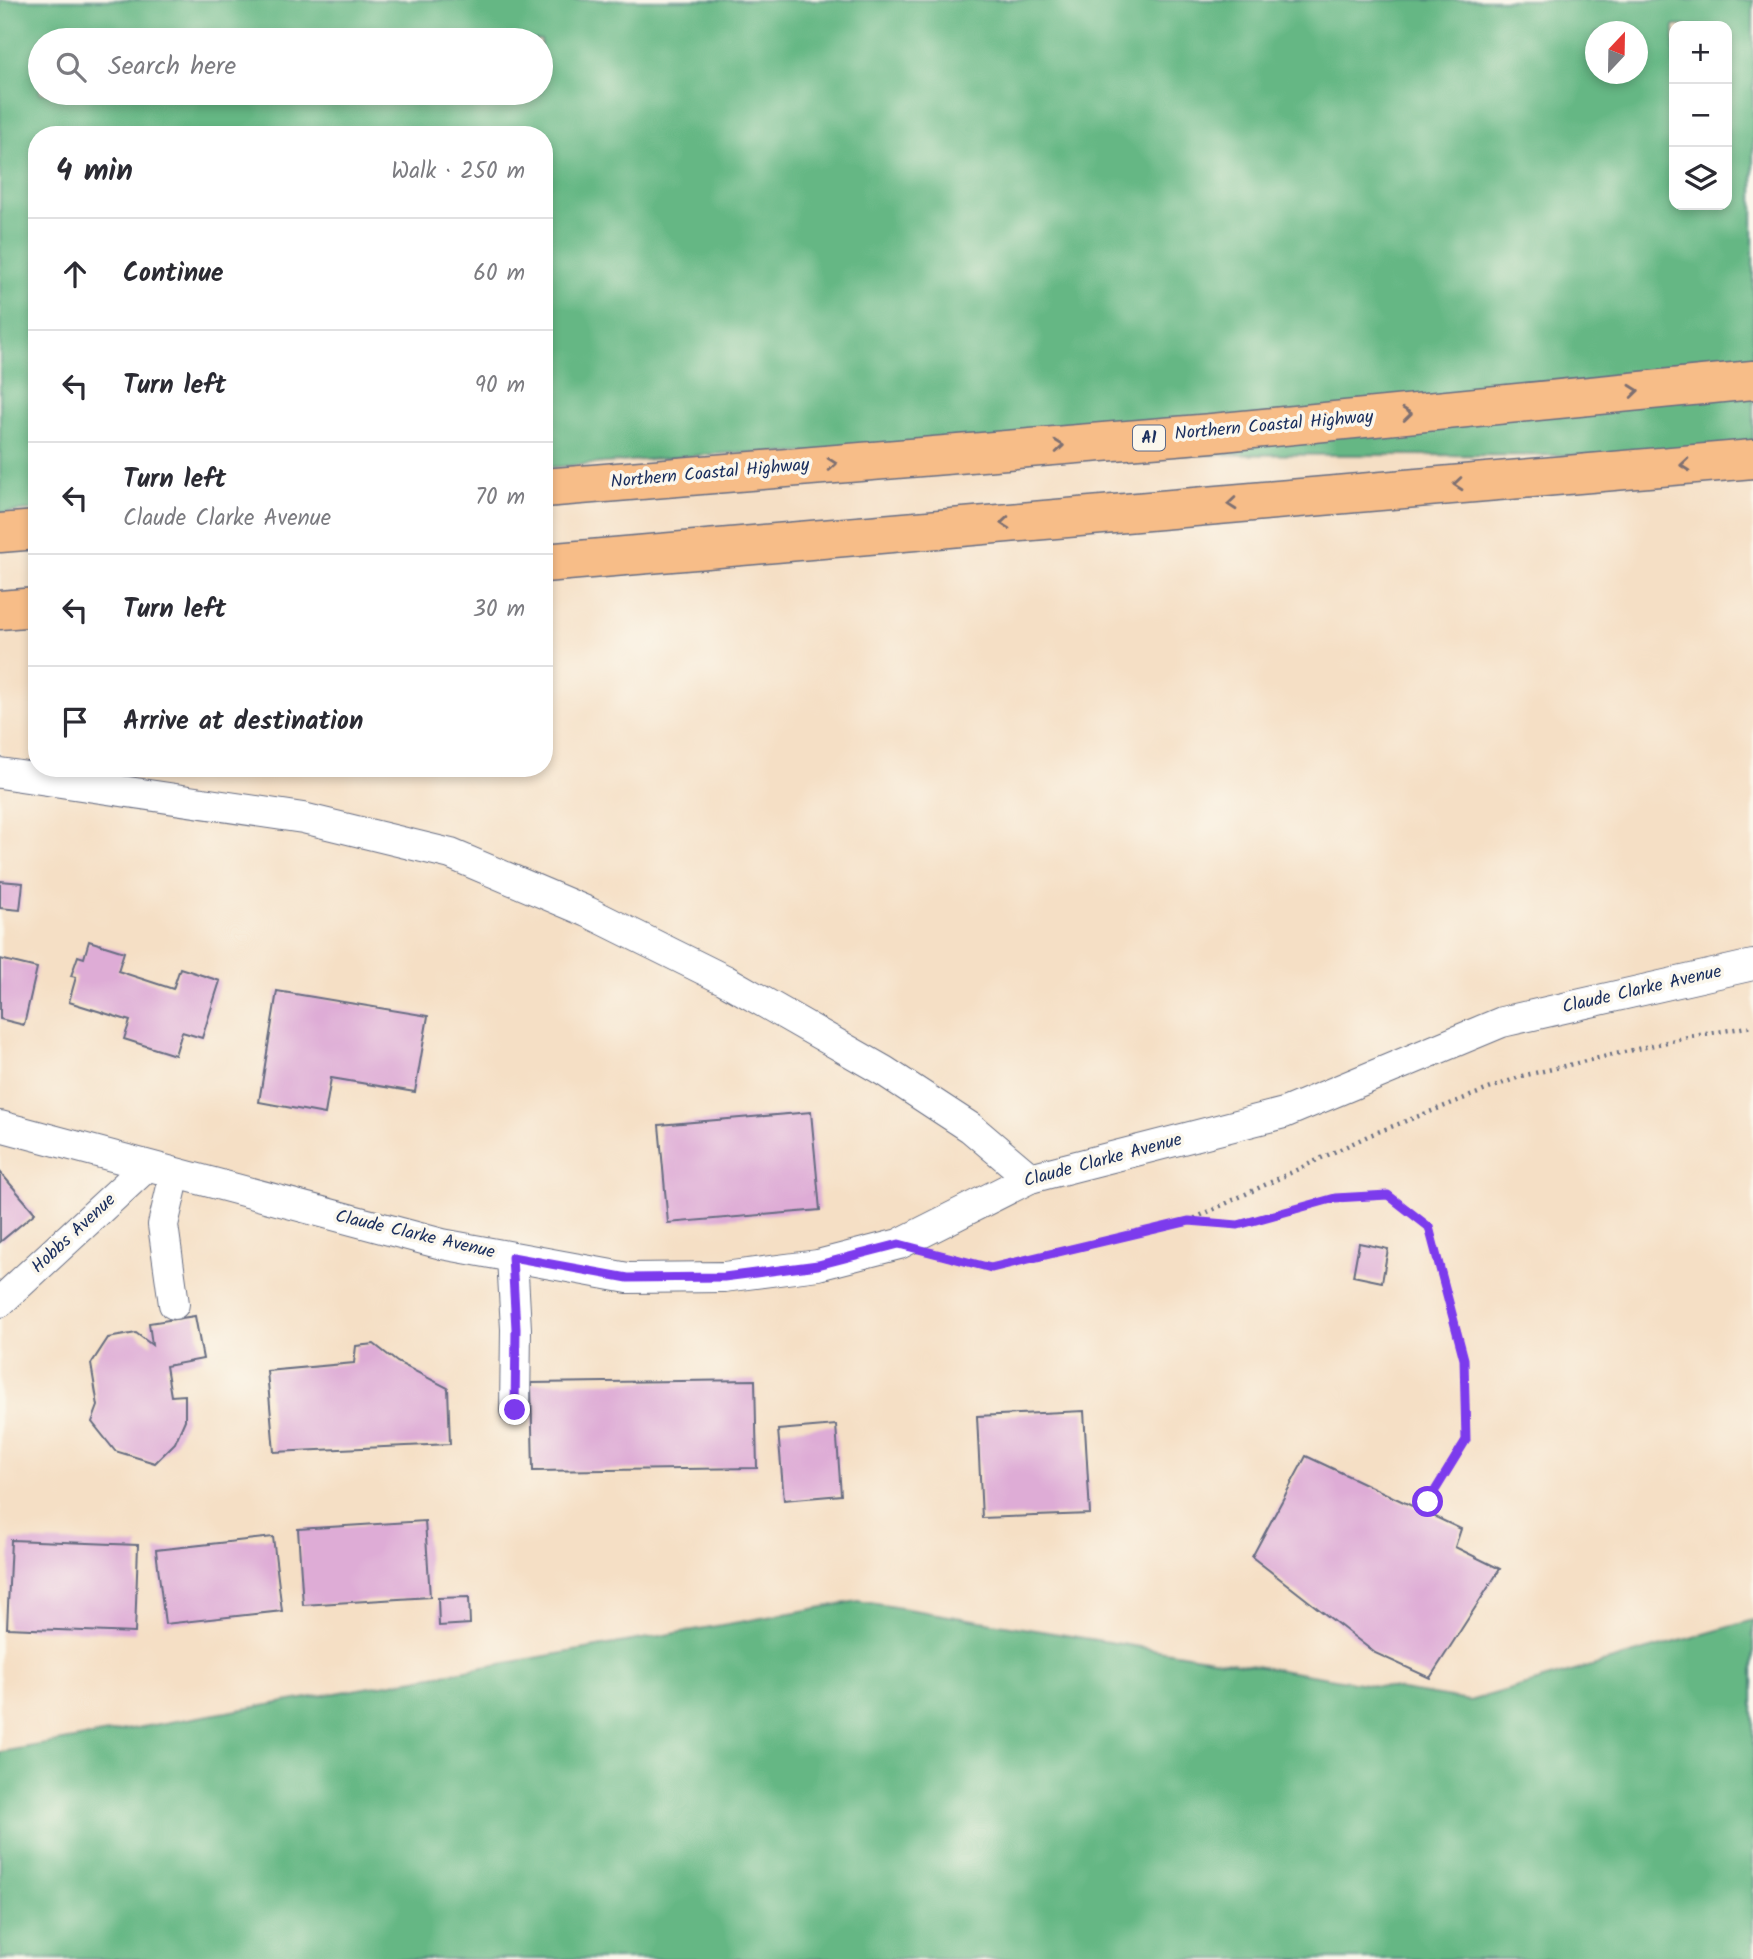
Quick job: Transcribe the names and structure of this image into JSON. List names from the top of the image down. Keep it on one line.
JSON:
{"streets":{"highway":["Northern Coastal Highway","A1"],"street":["Claude Clarke Avenue","Hobbs Avenue"]},"crossings":[["Claude Clarke Avenue","Hobbs Avenue"]],"north":"top","page":{"map_buttons":["+","−"],"search":"Search here","heading":["4 min","Walk · 250 m"],"list":[["Continue","60 m"],["Turn left","90 m"],["Turn left","Claude Clarke Avenue","70 m"],["Turn left","30 m"],"Arrive at destination"]}}
